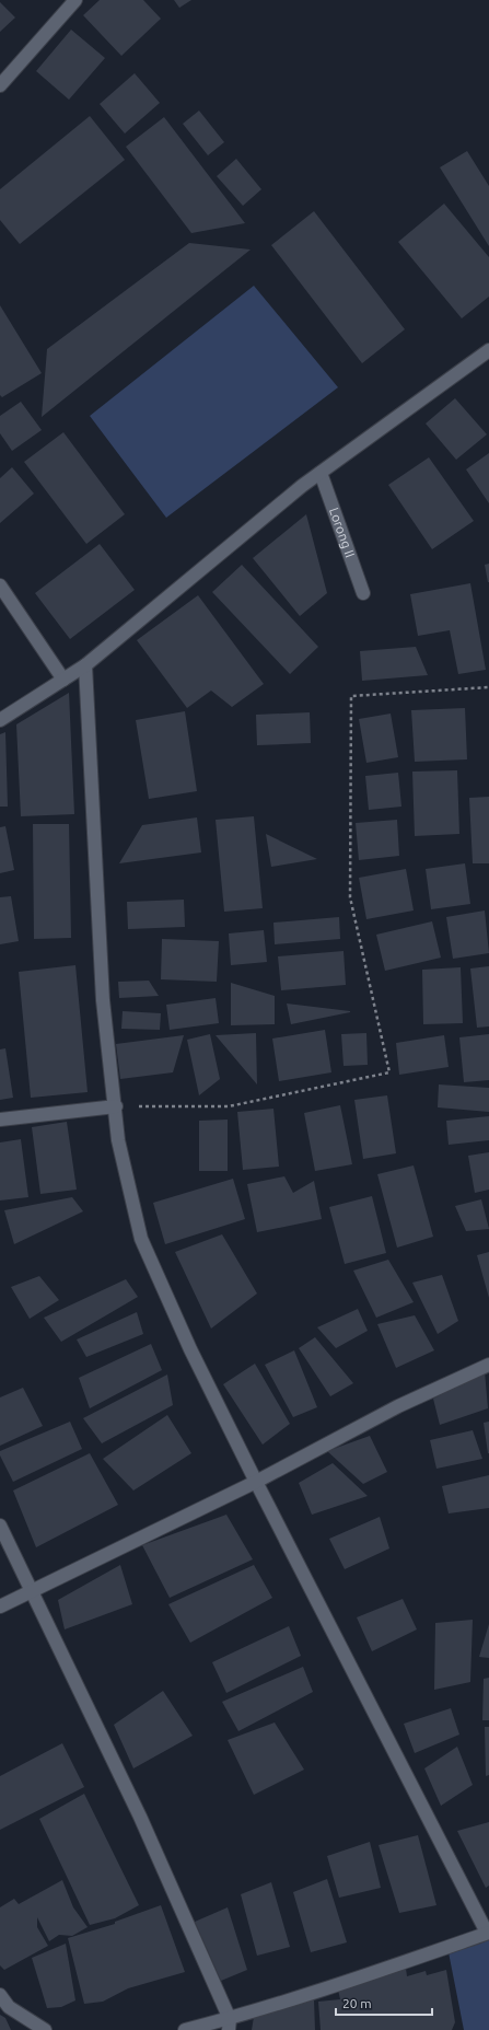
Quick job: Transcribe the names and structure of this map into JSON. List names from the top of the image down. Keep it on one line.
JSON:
{"streets":{"street":["Lorong II"]},"scale_bar":"20 m"}
